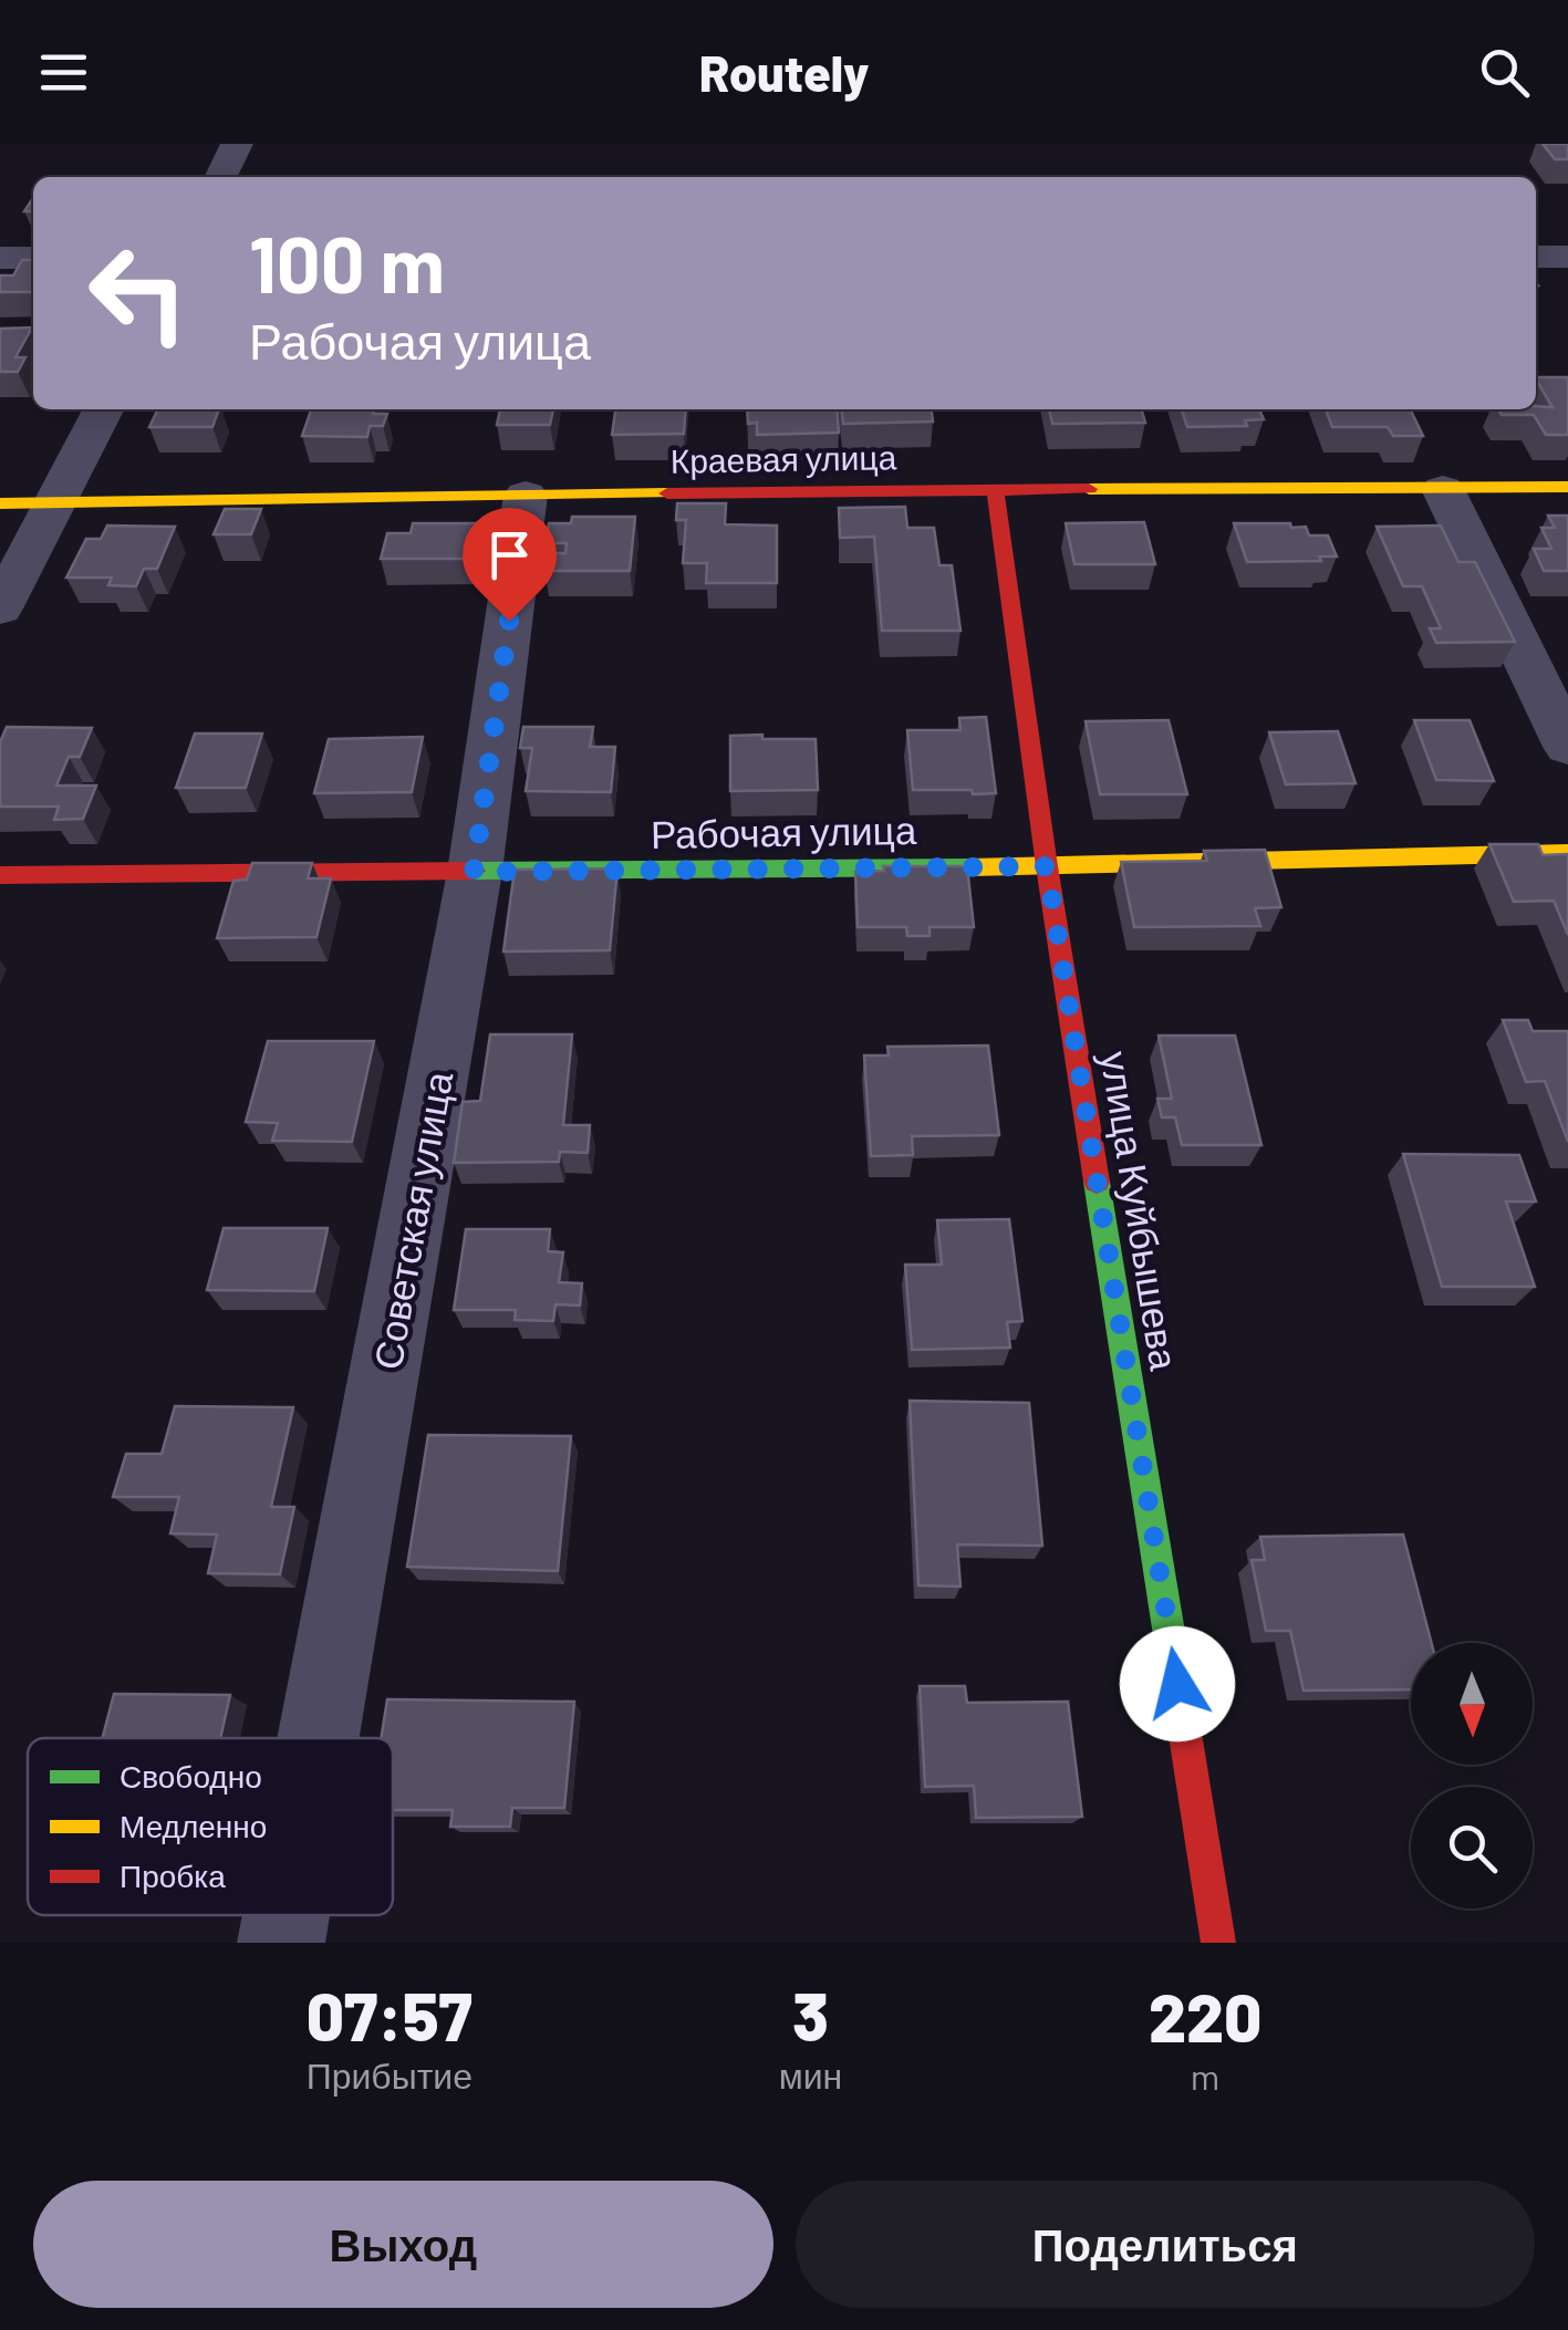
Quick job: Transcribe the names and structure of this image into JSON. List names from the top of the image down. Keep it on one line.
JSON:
{"streets":{"street":["Краевая улица","Рабочая улица","улица Куйбышева","Советская улица"]},"crossings":[["Краевая улица","улица Куйбышева"],["Краевая улица","Советская улица"],["Рабочая улица","улица Куйбышева"],["Рабочая улица","Советская улица"]],"legend":["Свободно","Медленно","Пробка"],"north":"bottom","page":{"header":"Routely","turn":["100 m","Рабочая улица"],"eta":["07:57","Прибытие","3","мин","220","m"],"buttons":["Выход","Поделиться"]}}
